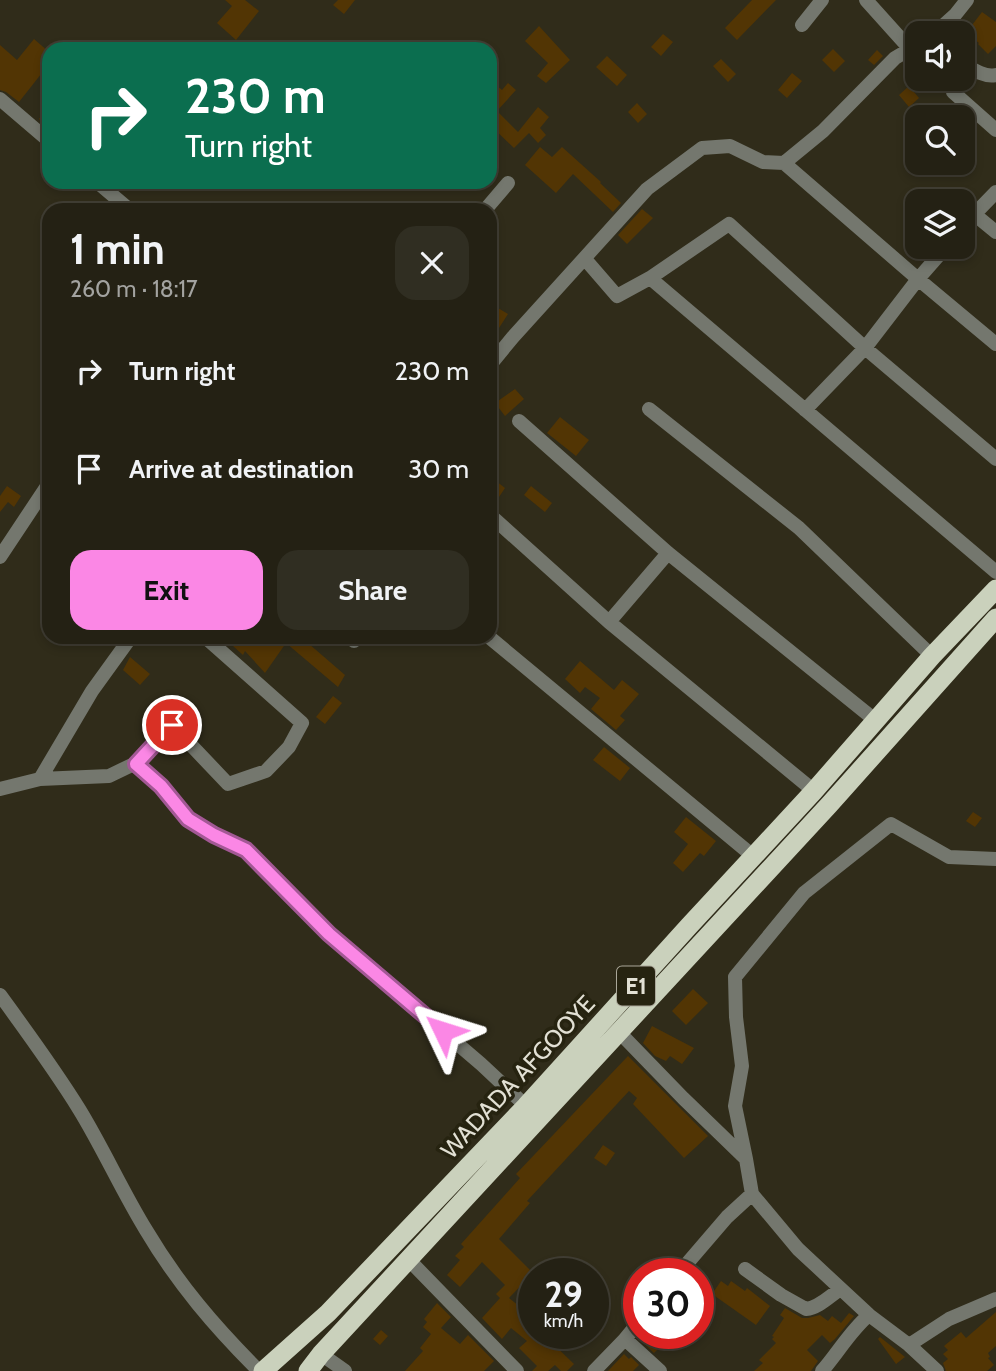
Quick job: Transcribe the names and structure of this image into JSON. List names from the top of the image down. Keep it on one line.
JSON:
{"streets":{"highway":["E1","WADADA AFGOOYE"]},"page":{"turn":["230 m","Turn right"],"heading":["1 min","260 m · 18:17"],"list":[{"name":"Turn right","value":"230 m"},{"name":"Arrive at destination","value":"30 m"}],"buttons":["Exit","Share"],"speed":"29 km/h","limit":"30"}}
